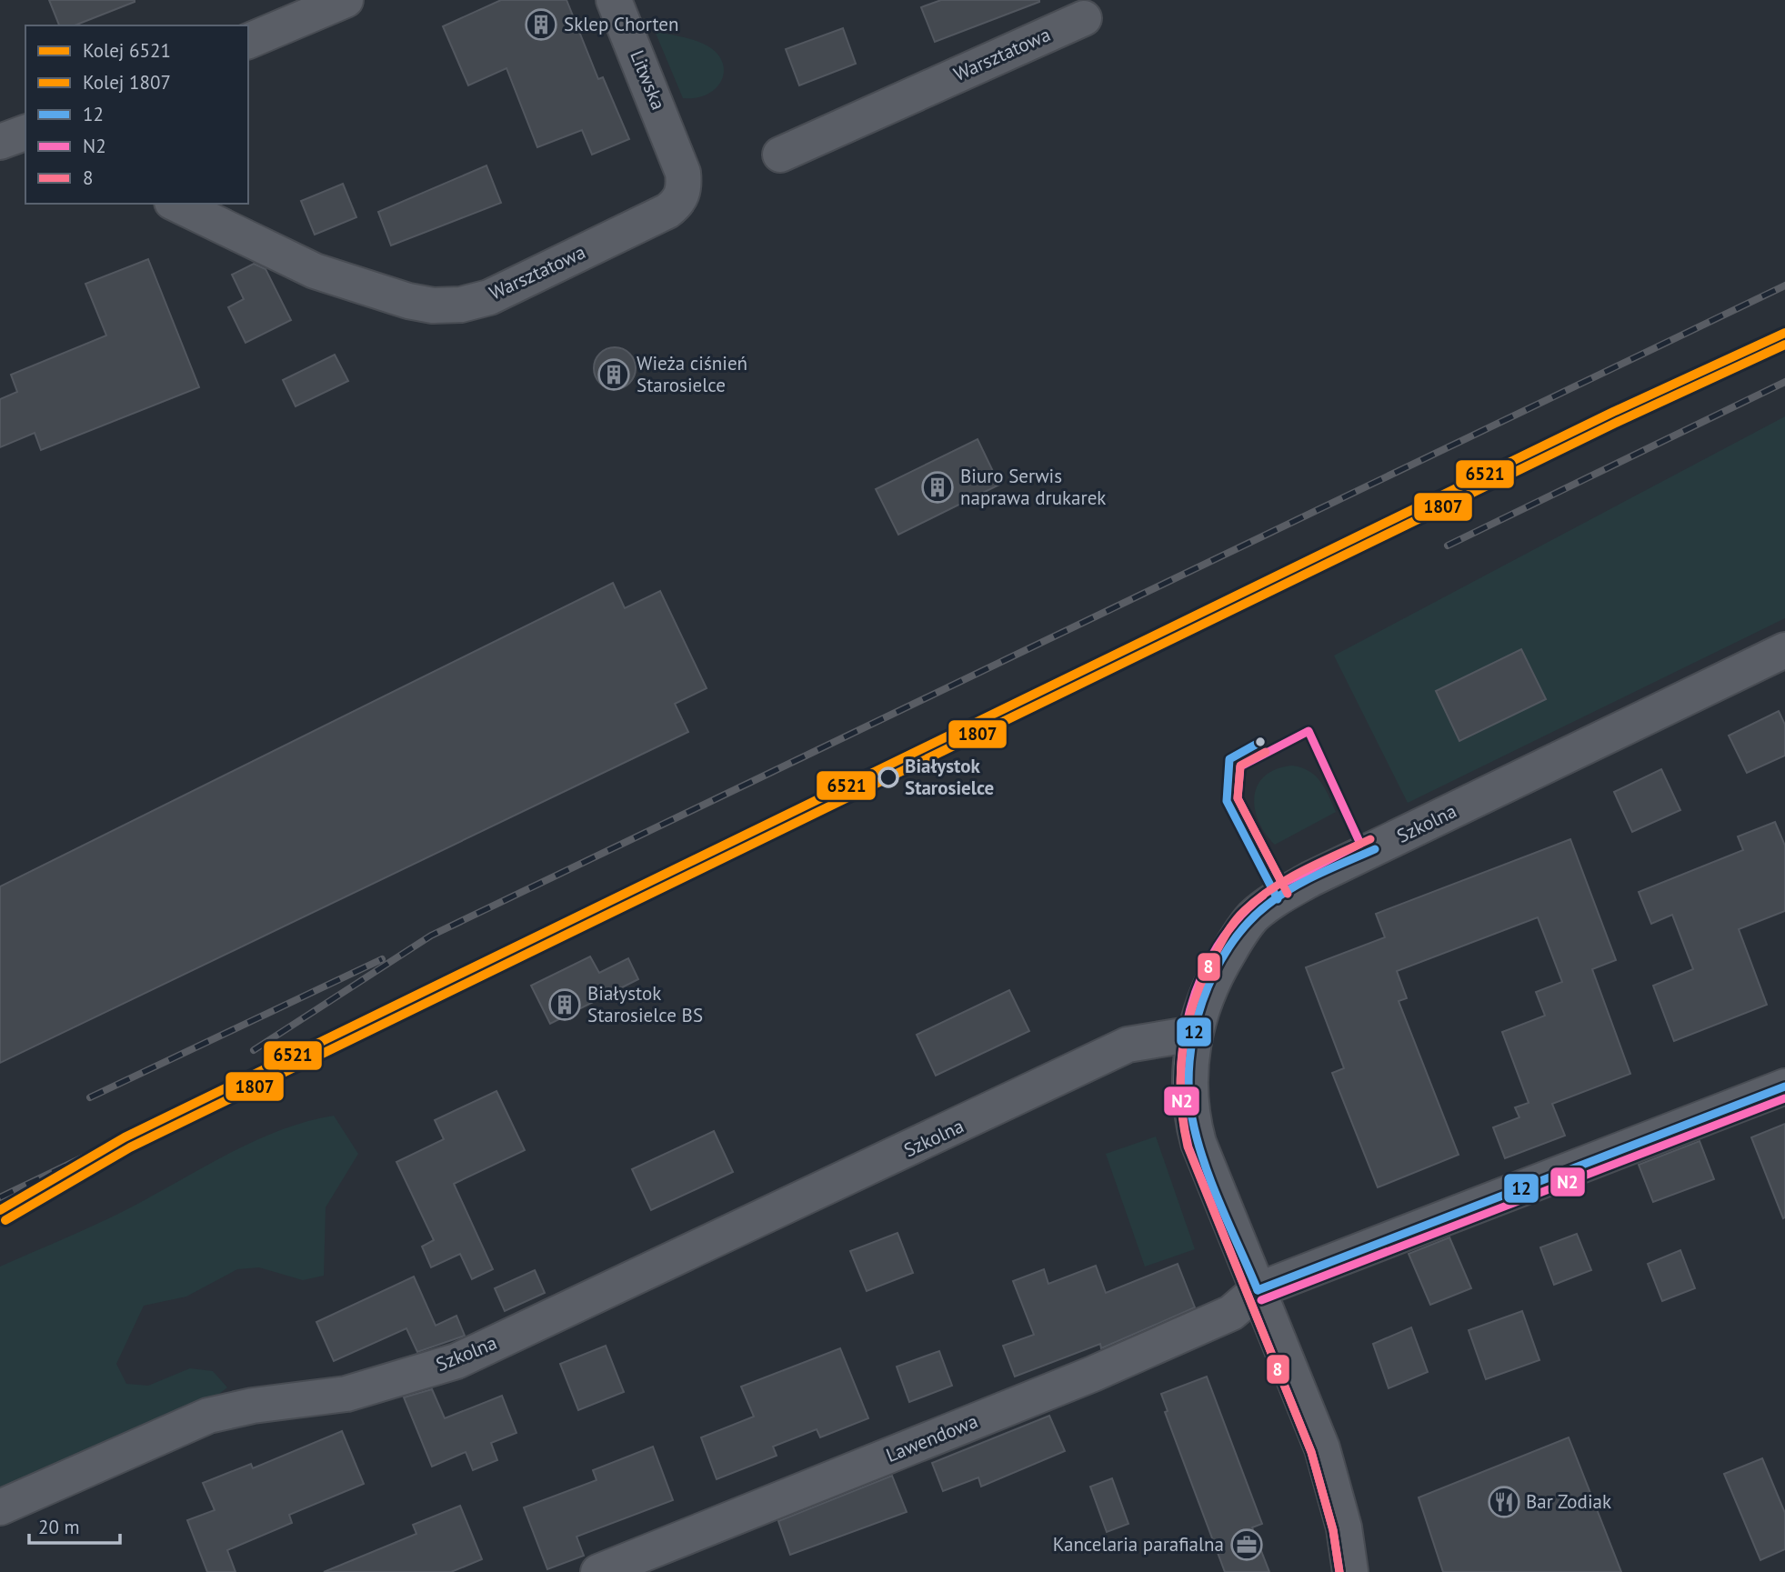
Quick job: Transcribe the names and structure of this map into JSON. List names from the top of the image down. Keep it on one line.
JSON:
{"streets":{"street":["Warsztatowa","Litwska","Szkolna","Lawendowa"]},"crossings":[["Warsztatowa","Litwska"]],"places":{"building":["Sklep Chorten","Wieża ciśnień Starosielce","Biuro Serwis naprawa drukarek","Białystok Starosielce BS"],"other":["Białystok Starosielce"],"restaurant":["Bar Zodiak"],"office":["Kancelaria parafialna"]},"lines":["rail line 6521","rail line 1807","transit line N2","transit line 12","transit line 8"],"legend":["Kolej 6521","Kolej 1807","12","N2","8"],"scale_bar":"20 m"}
